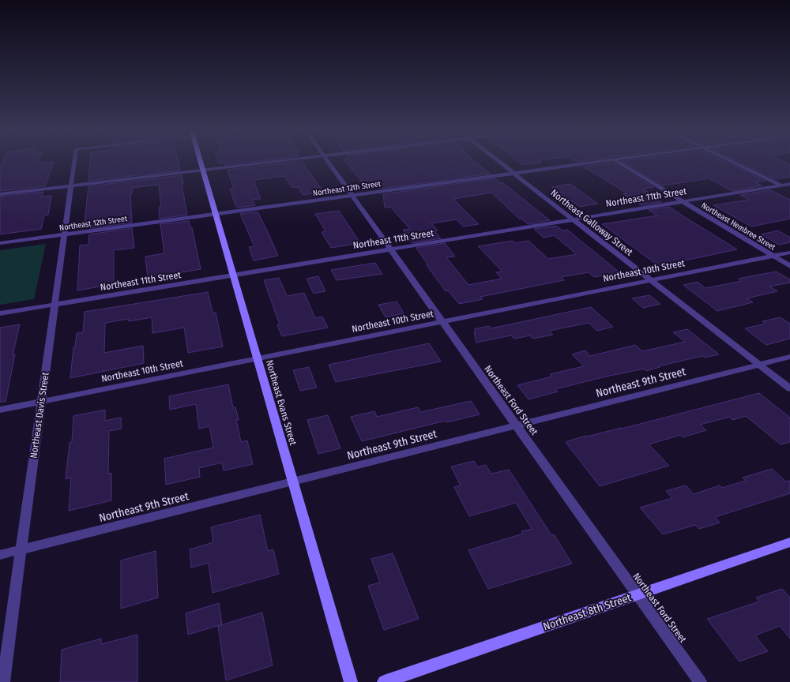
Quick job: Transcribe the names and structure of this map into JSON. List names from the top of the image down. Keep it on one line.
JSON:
{"streets":{"street":["Northeast 12th Street","Northeast 11th Street","Northeast Galloway Street","Northeast Hembree Street","Northeast 10th Street","Northeast 9th Street","Northeast Ford Street","Northeast Evans Street","Northeast Davis Street","Northeast 8th Street"]},"crossings":[["Northeast 12th Street","Northeast Galloway Street"],["Northeast 12th Street","Northeast Ford Street"],["Northeast 12th Street","Northeast Evans Street"],["Northeast 12th Street","Northeast Davis Street"],["Northeast 11th Street","Northeast Galloway Street"],["Northeast 11th Street","Northeast Hembree Street"],["Northeast 11th Street","Northeast Ford Street"],["Northeast 11th Street","Northeast Evans Street"],["Northeast 11th Street","Northeast Davis Street"],["Northeast Galloway Street","Northeast 10th Street"],["Northeast Galloway Street","Northeast 9th Street"],["Northeast Hembree Street","Northeast 10th Street"],["Northeast 10th Street","Northeast Ford Street"],["Northeast 10th Street","Northeast Evans Street"],["Northeast 10th Street","Northeast Davis Street"],["Northeast 9th Street","Northeast Ford Street"],["Northeast 9th Street","Northeast Evans Street"],["Northeast 9th Street","Northeast Davis Street"],["Northeast Ford Street","Northeast 8th Street"]]}
